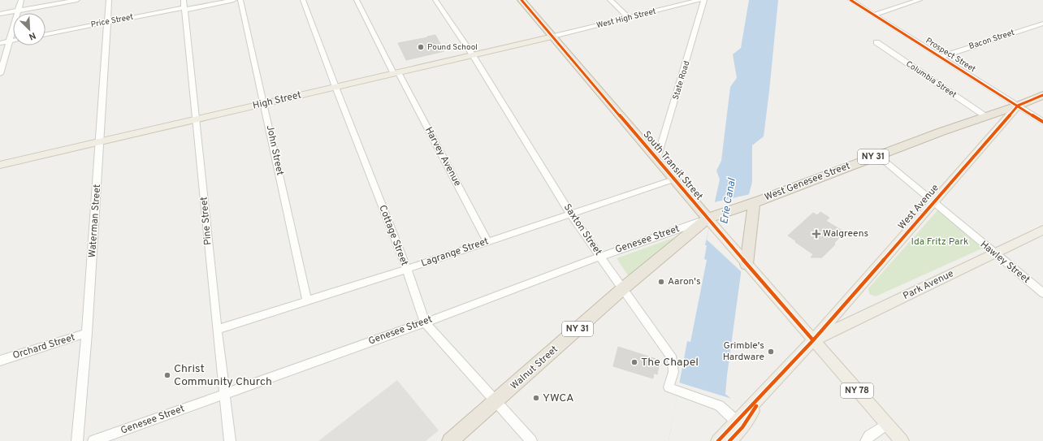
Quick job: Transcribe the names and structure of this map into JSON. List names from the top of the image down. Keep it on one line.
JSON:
{"streets":{"highway":["NY 31","South Transit Street","West Genesee Street","West Avenue","Walnut Street","NY 78"],"main road":["High Street","Park Avenue"],"street":["West High Street","Price Street","Bacon Street","Prospect Street","Columbia Street","State Road","John Street","Harvey Avenue","Waterman Street","Pine Street","Saxton Street","Cottage Street","Genesee Street","Lagrange Street","Hawley Street","Orchard Street"]},"crossings":[["West High Street","High Street"],["West High Street","South Transit Street"],["Price Street","Waterman Street"],["Price Street","Pine Street"],["Bacon Street","Prospect Street"],["Prospect Street","West Genesee Street"],["Prospect Street","West Avenue"],["Columbia Street","West Genesee Street"],["State Road","South Transit Street"],["High Street","John Street"],["High Street","Harvey Avenue"],["High Street","South Transit Street"],["High Street","Waterman Street"],["High Street","Pine Street"],["High Street","Saxton Street"],["High Street","Cottage Street"],["John Street","Lagrange Street"],["Harvey Avenue","Lagrange Street"],["South Transit Street","West Genesee Street"],["South Transit Street","West Avenue"],["South Transit Street","Genesee Street"],["South Transit Street","Lagrange Street"],["South Transit Street","Park Avenue"],["South Transit Street","Walnut Street"],["South Transit Street","NY 78"],["West Genesee Street","West Avenue"],["West Genesee Street","Genesee Street"],["West Genesee Street","Hawley Street"],["West Genesee Street","Walnut Street"],["West Avenue","Saxton Street"],["West Avenue","Hawley Street"],["West Avenue","Park Avenue"],["West Avenue","NY 78"],["Waterman Street","Orchard Street"],["Pine Street","Genesee Street"],["Pine Street","Lagrange Street"],["Saxton Street","Genesee Street"],["Saxton Street","Lagrange Street"],["Saxton Street","Walnut Street"],["Cottage Street","Genesee Street"],["Cottage Street","Lagrange Street"],["Cottage Street","Walnut Street"],["Genesee Street","Walnut Street"],["Hawley Street","Park Avenue"],["Park Avenue","NY 78"]],"water":["Erie Canal"],"parks":["Ida Fritz Park"],"places":{"other":["Pound School","Aaron's","Grimble's Hardware","The Chapel","Christ Community Church","YWCA"],"health":["Walgreens"]},"north":"bottom right"}
